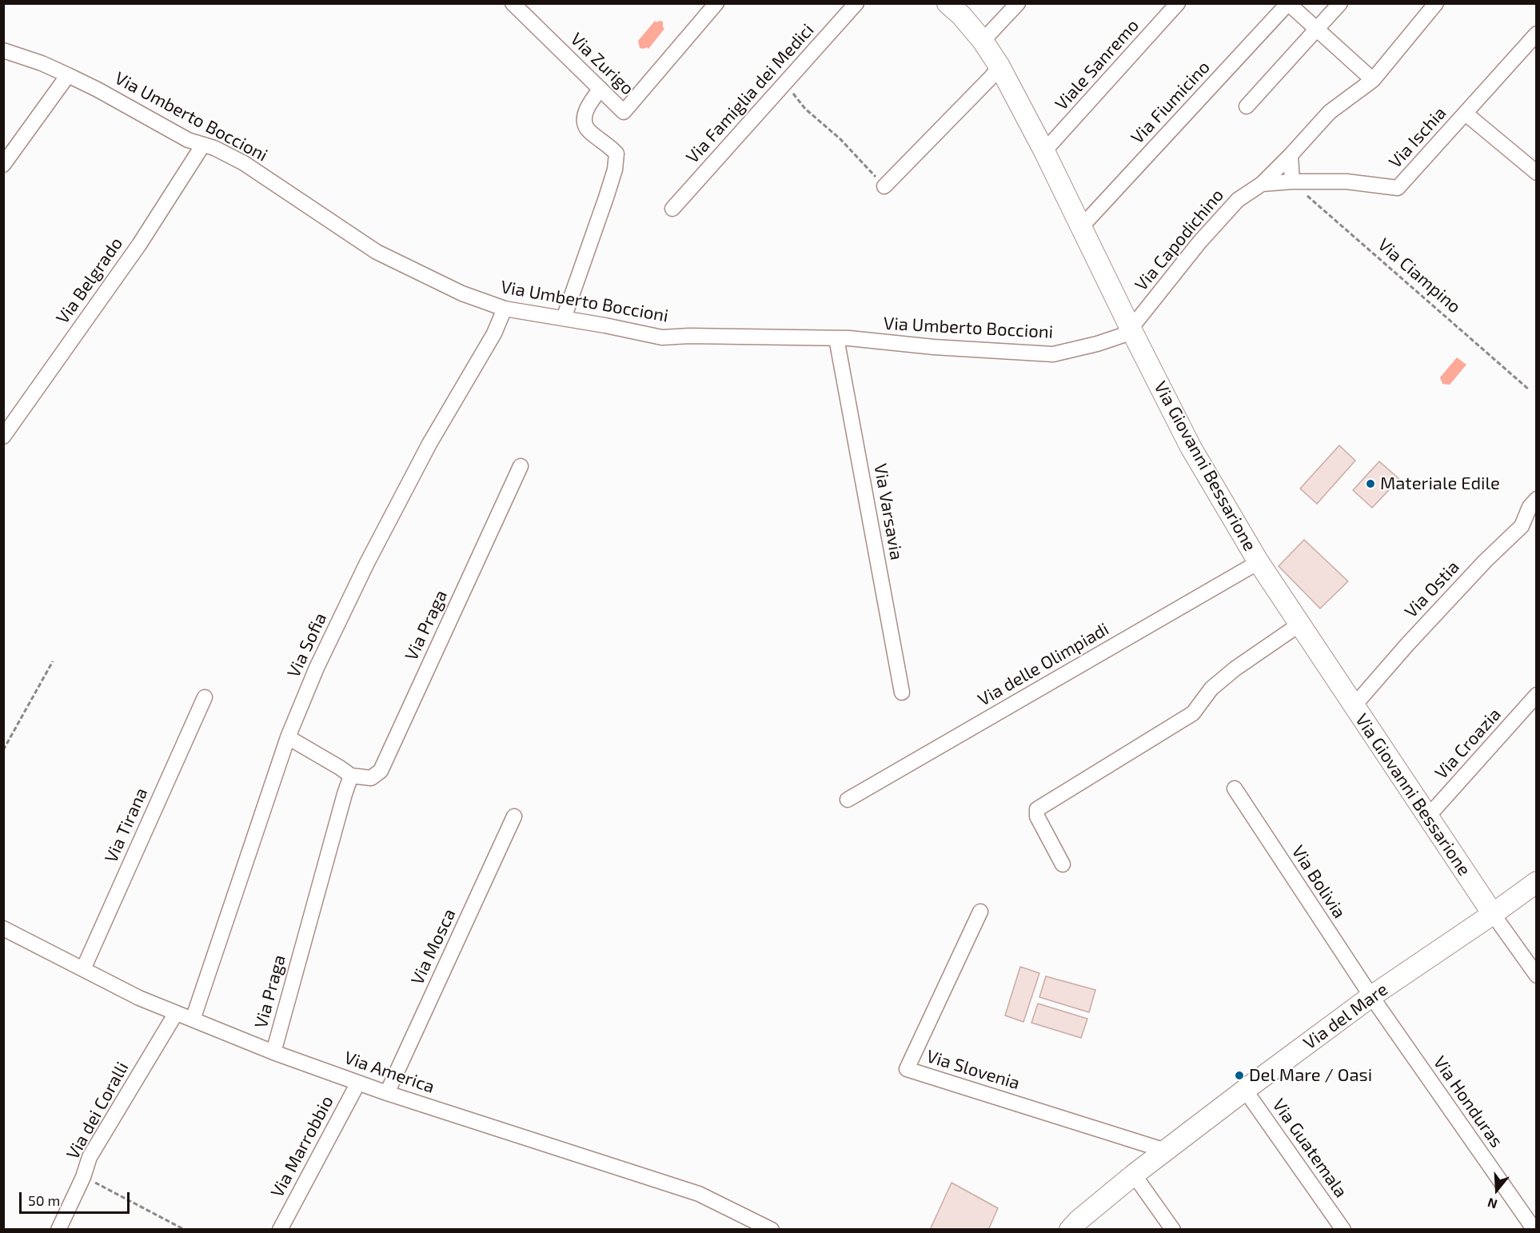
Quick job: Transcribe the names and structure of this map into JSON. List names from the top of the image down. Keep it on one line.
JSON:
{"streets":{"street":["Via Zurigo","Viale Sanremo","Via Famiglia dei Medici","Via Fiumicino","Via Umberto Boccioni","Via Ischia","Via Capodichino","Via Belgrado","Via Giovanni Bessarione","Via Varsavia","Via Ostia","Via Praga","Via Sofia","Via delle Olimpiadi","Via Croazia","Via Tirana","Via Bolivia","Via Mosca","Via del Mare","Via Slovenia","Via America","Via Honduras","Via dei Coralli","Via Marrobbio","Via Guatemala"],"path":["Via Ciampino"]},"crossings":[["Viale Sanremo","Via Giovanni Bessarione"],["Via Fiumicino","Via Giovanni Bessarione"],["Via Umberto Boccioni","Via Capodichino"],["Via Umberto Boccioni","Via Belgrado"],["Via Umberto Boccioni","Via Giovanni Bessarione"],["Via Umberto Boccioni","Via Varsavia"],["Via Umberto Boccioni","Via Sofia"],["Via Ischia","Via Capodichino"],["Via Ischia","Via Ciampino"],["Via Capodichino","Via Ciampino"],["Via Capodichino","Via Giovanni Bessarione"],["Via Giovanni Bessarione","Via Ostia"],["Via Giovanni Bessarione","Via delle Olimpiadi"],["Via Giovanni Bessarione","Via Croazia"],["Via Giovanni Bessarione","Via del Mare"],["Via Praga","Via America"],["Via Sofia","Via America"],["Via Tirana","Via America"],["Via Bolivia","Via del Mare"],["Via Bolivia","Via Honduras"],["Via Mosca","Via America"],["Via del Mare","Via Slovenia"],["Via del Mare","Via Honduras"],["Via del Mare","Via Guatemala"],["Via America","Via dei Coralli"],["Via America","Via Marrobbio"]],"places":["Materiale Edile","Del Mare / Oasi"],"scale_bar":"50 m","north":"bottom"}
